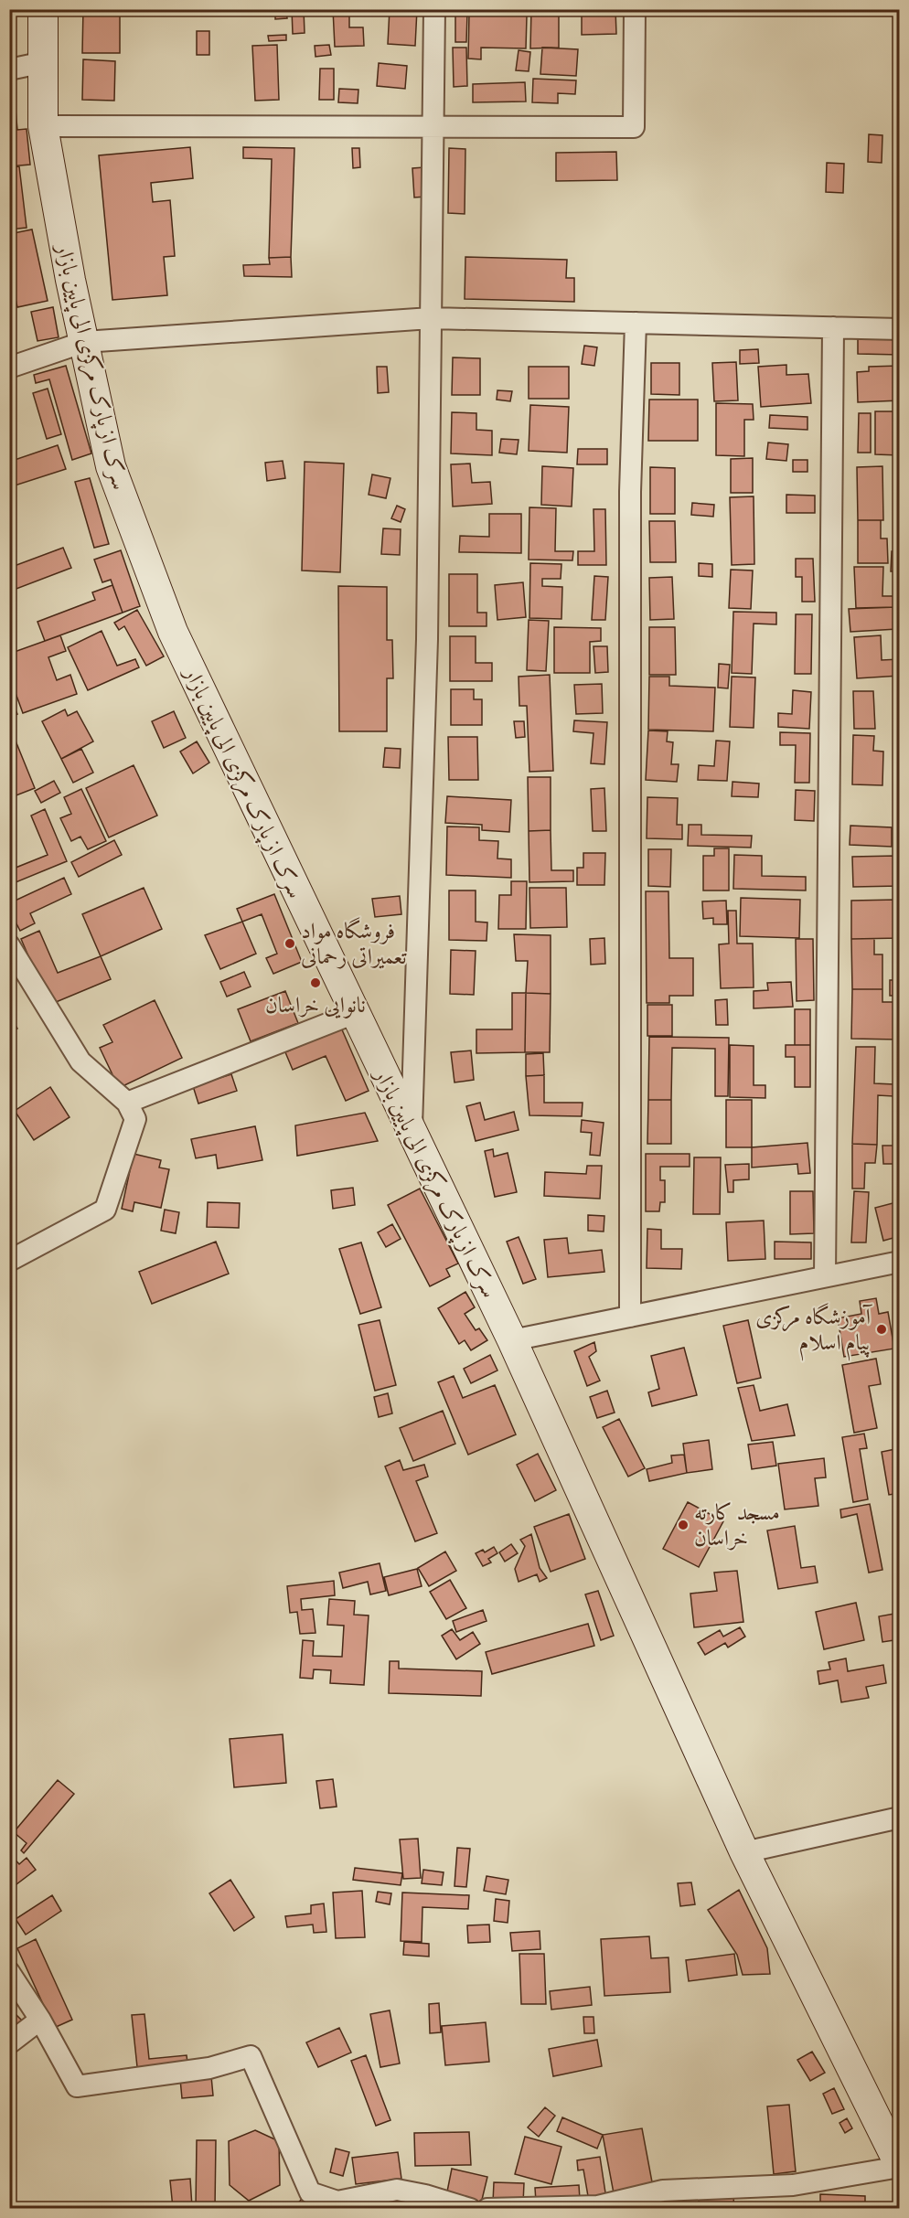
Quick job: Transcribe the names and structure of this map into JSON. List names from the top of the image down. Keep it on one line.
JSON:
{"streets":{"main road":["سرک از پارک مرکزی الی پایین بازار"]},"places":["فروشگاه مواد تعمیراتی رحمانی","نانوایی خراسان","آموزشگاه مرکزی پیام اسلام","مسجد کارته خراسان"]}
